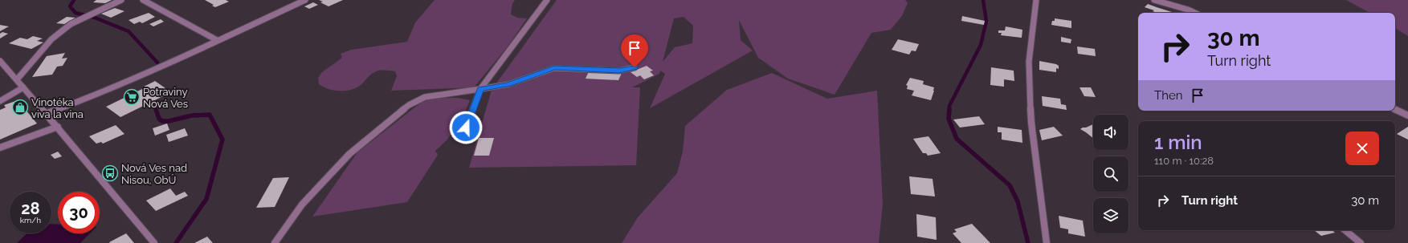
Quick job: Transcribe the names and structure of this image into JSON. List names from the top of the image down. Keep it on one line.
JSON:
{"places":{"supermarket":["Potraviny Nová Ves"],"shop":["Vinotéka viva la vina"],"bus stop":["Nová Ves nad Nisou, ObÚ"]},"page":{"turn":["30 m","Turn right"],"then":"Then","heading":["1 min","110 m · 10:28"],"list":[{"name":"Turn right","value":"30 m"}],"speed":"28 km/h","limit":"30"}}
